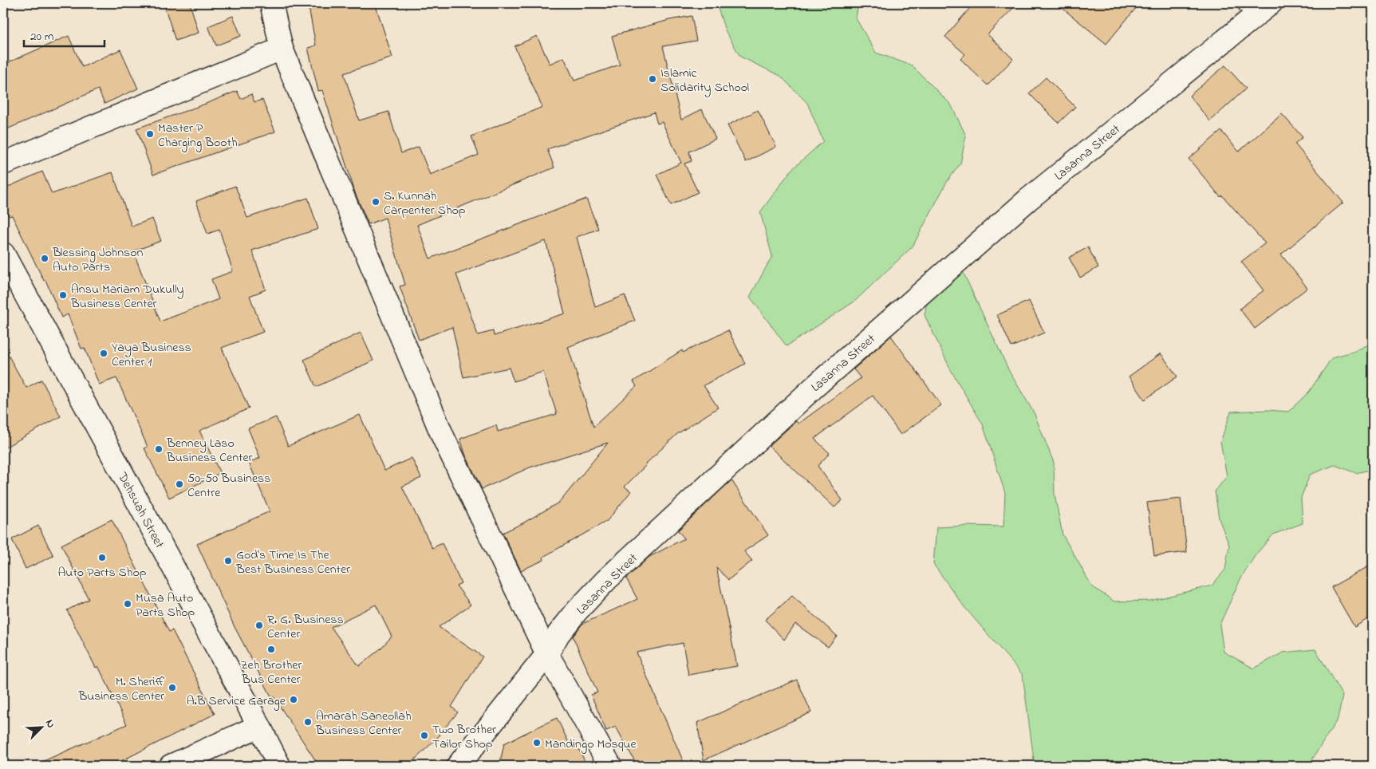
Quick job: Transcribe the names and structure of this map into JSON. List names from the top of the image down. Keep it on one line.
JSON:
{"streets":{"street":["Lasanna Street","Dehsuah Street"]},"places":["Islamic Solidarity School","Master P Charging Booth","S. Kunnah Carpenter Shop","Blessing Johnson Auto Parts","Ansu Mariam Dukully Business Center","Yaya Business Center 1","Benney Laso Business Center","50-50 Business Centre","Auto Parts Shop","God's Time Is The Best Business Center","Musa Auto Parts Shop","R. G. Business Center","Zeh Brother Bus Center","M. Sheriff Business Center","A.B Service Garage","Amarah Saneollah Business Center","Two Brother Tailor Shop","Mandingo Mosque"],"scale_bar":"20 m","north":"top right"}
